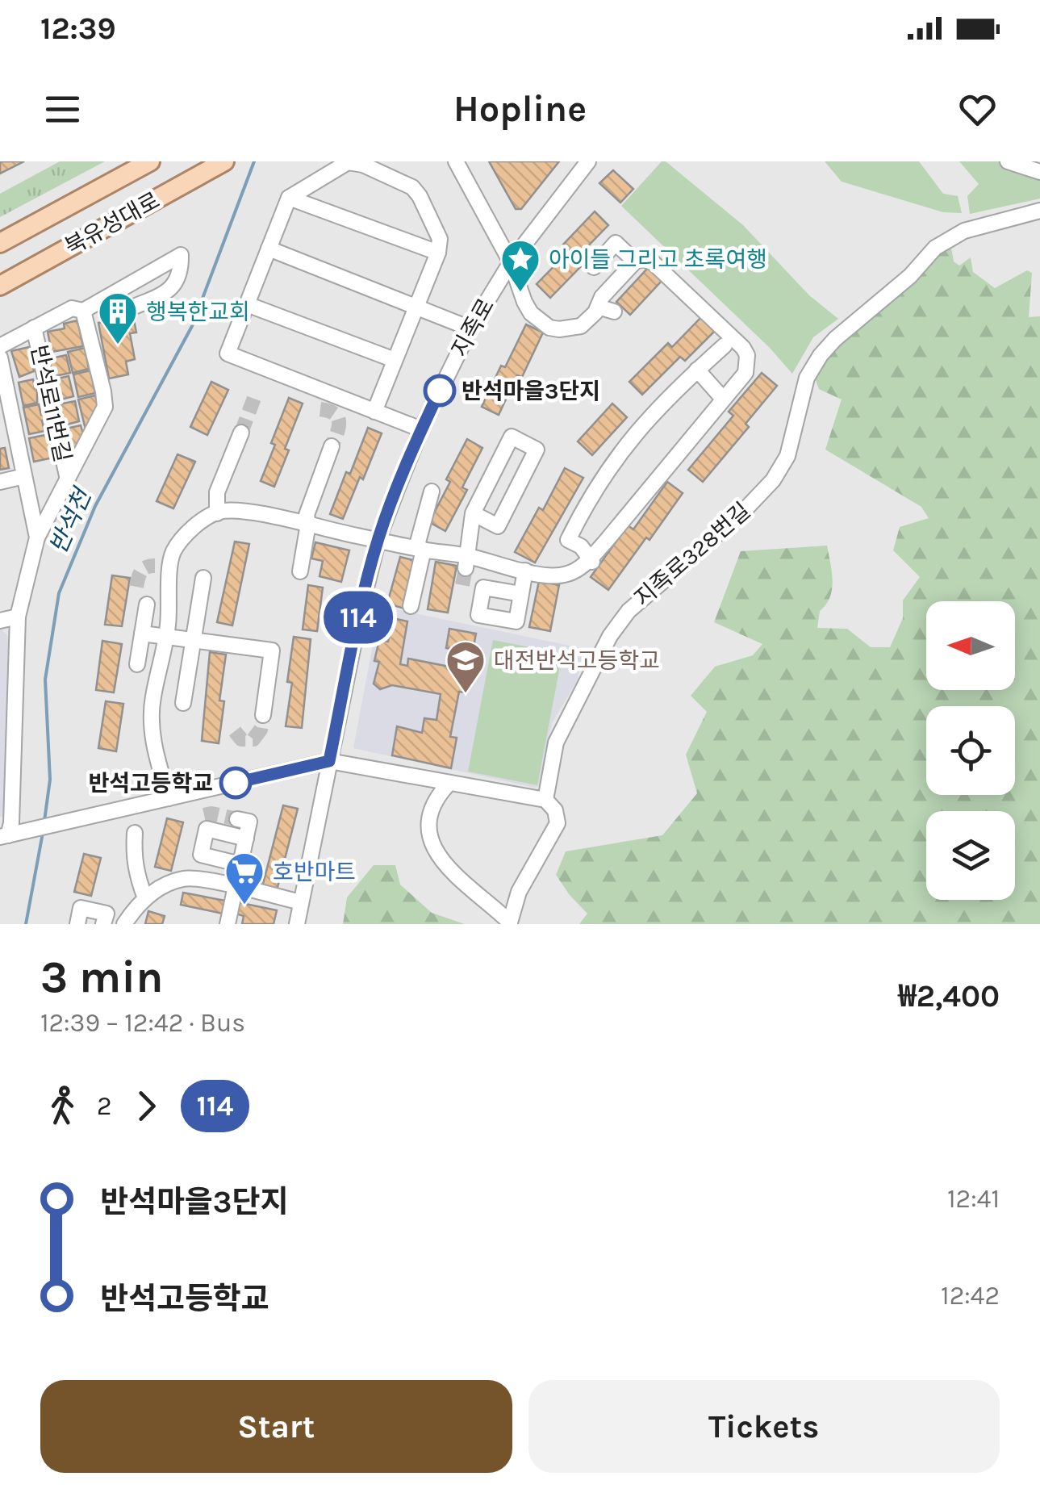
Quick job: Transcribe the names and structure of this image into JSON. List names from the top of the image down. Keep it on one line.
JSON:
{"streets":{"main road":["북유성대로"],"street":["지족로","반석로11번길","지족로328번길"]},"water":["반석천"],"places":{"place":["아이들 그리고 초록여행"],"building":["행복한교회"],"other":["반석마을3단지","반석고등학교"],"school or university":["대전반석고등학교"],"supermarket":["호반마트"]},"lines":["bus line 114"],"north":"left","page":{"status":"12:39","header":"Hopline","on_map":"114","heading":["3 min","12:39 – 12:42 · Bus","₩2,400"],"legs":["2","114"],"list":[{"name":"반석마을3단지","value":"12:41"},{"name":"반석고등학교","value":"12:42"}],"buttons":["Start","Tickets"]}}
